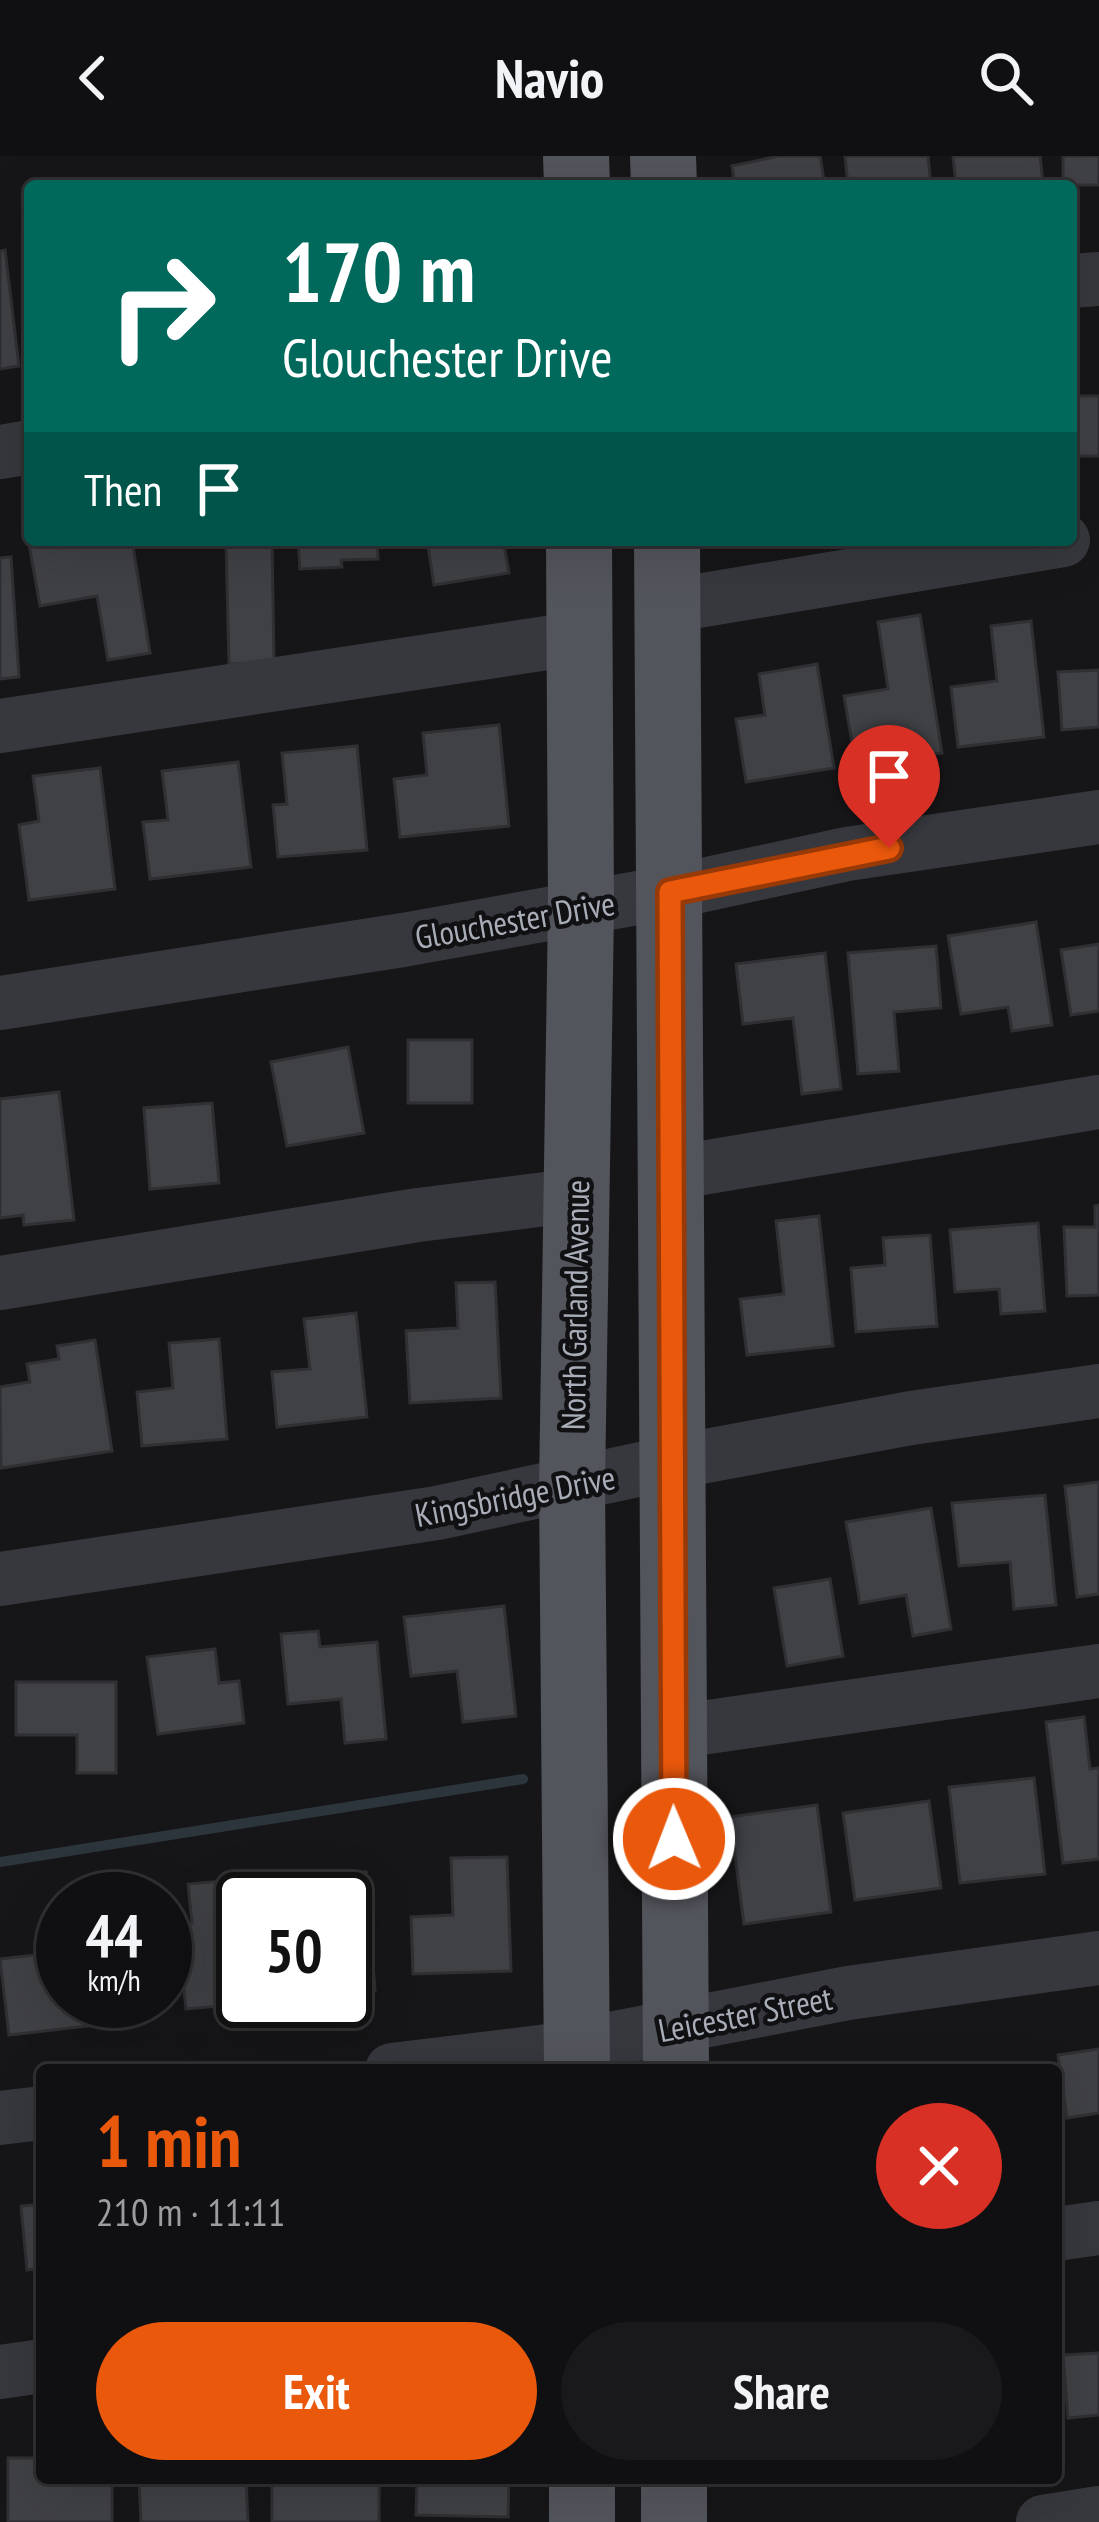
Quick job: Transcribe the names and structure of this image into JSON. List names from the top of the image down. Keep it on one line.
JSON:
{"streets":{"main road":["North Garland Avenue"],"street":["Glouchester Drive","Kingsbridge Drive","Leicester Street"]},"crossings":[["Glouchester Drive","North Garland Avenue"],["North Garland Avenue","Kingsbridge Drive"],["North Garland Avenue","Leicester Street"]],"page":{"header":"Navio","turn":["170 m","Glouchester Drive"],"then":"Then","speed":"44 km/h","limit":"50","heading":["1 min","210 m · 11:11"],"buttons":["Exit","Share"]}}
